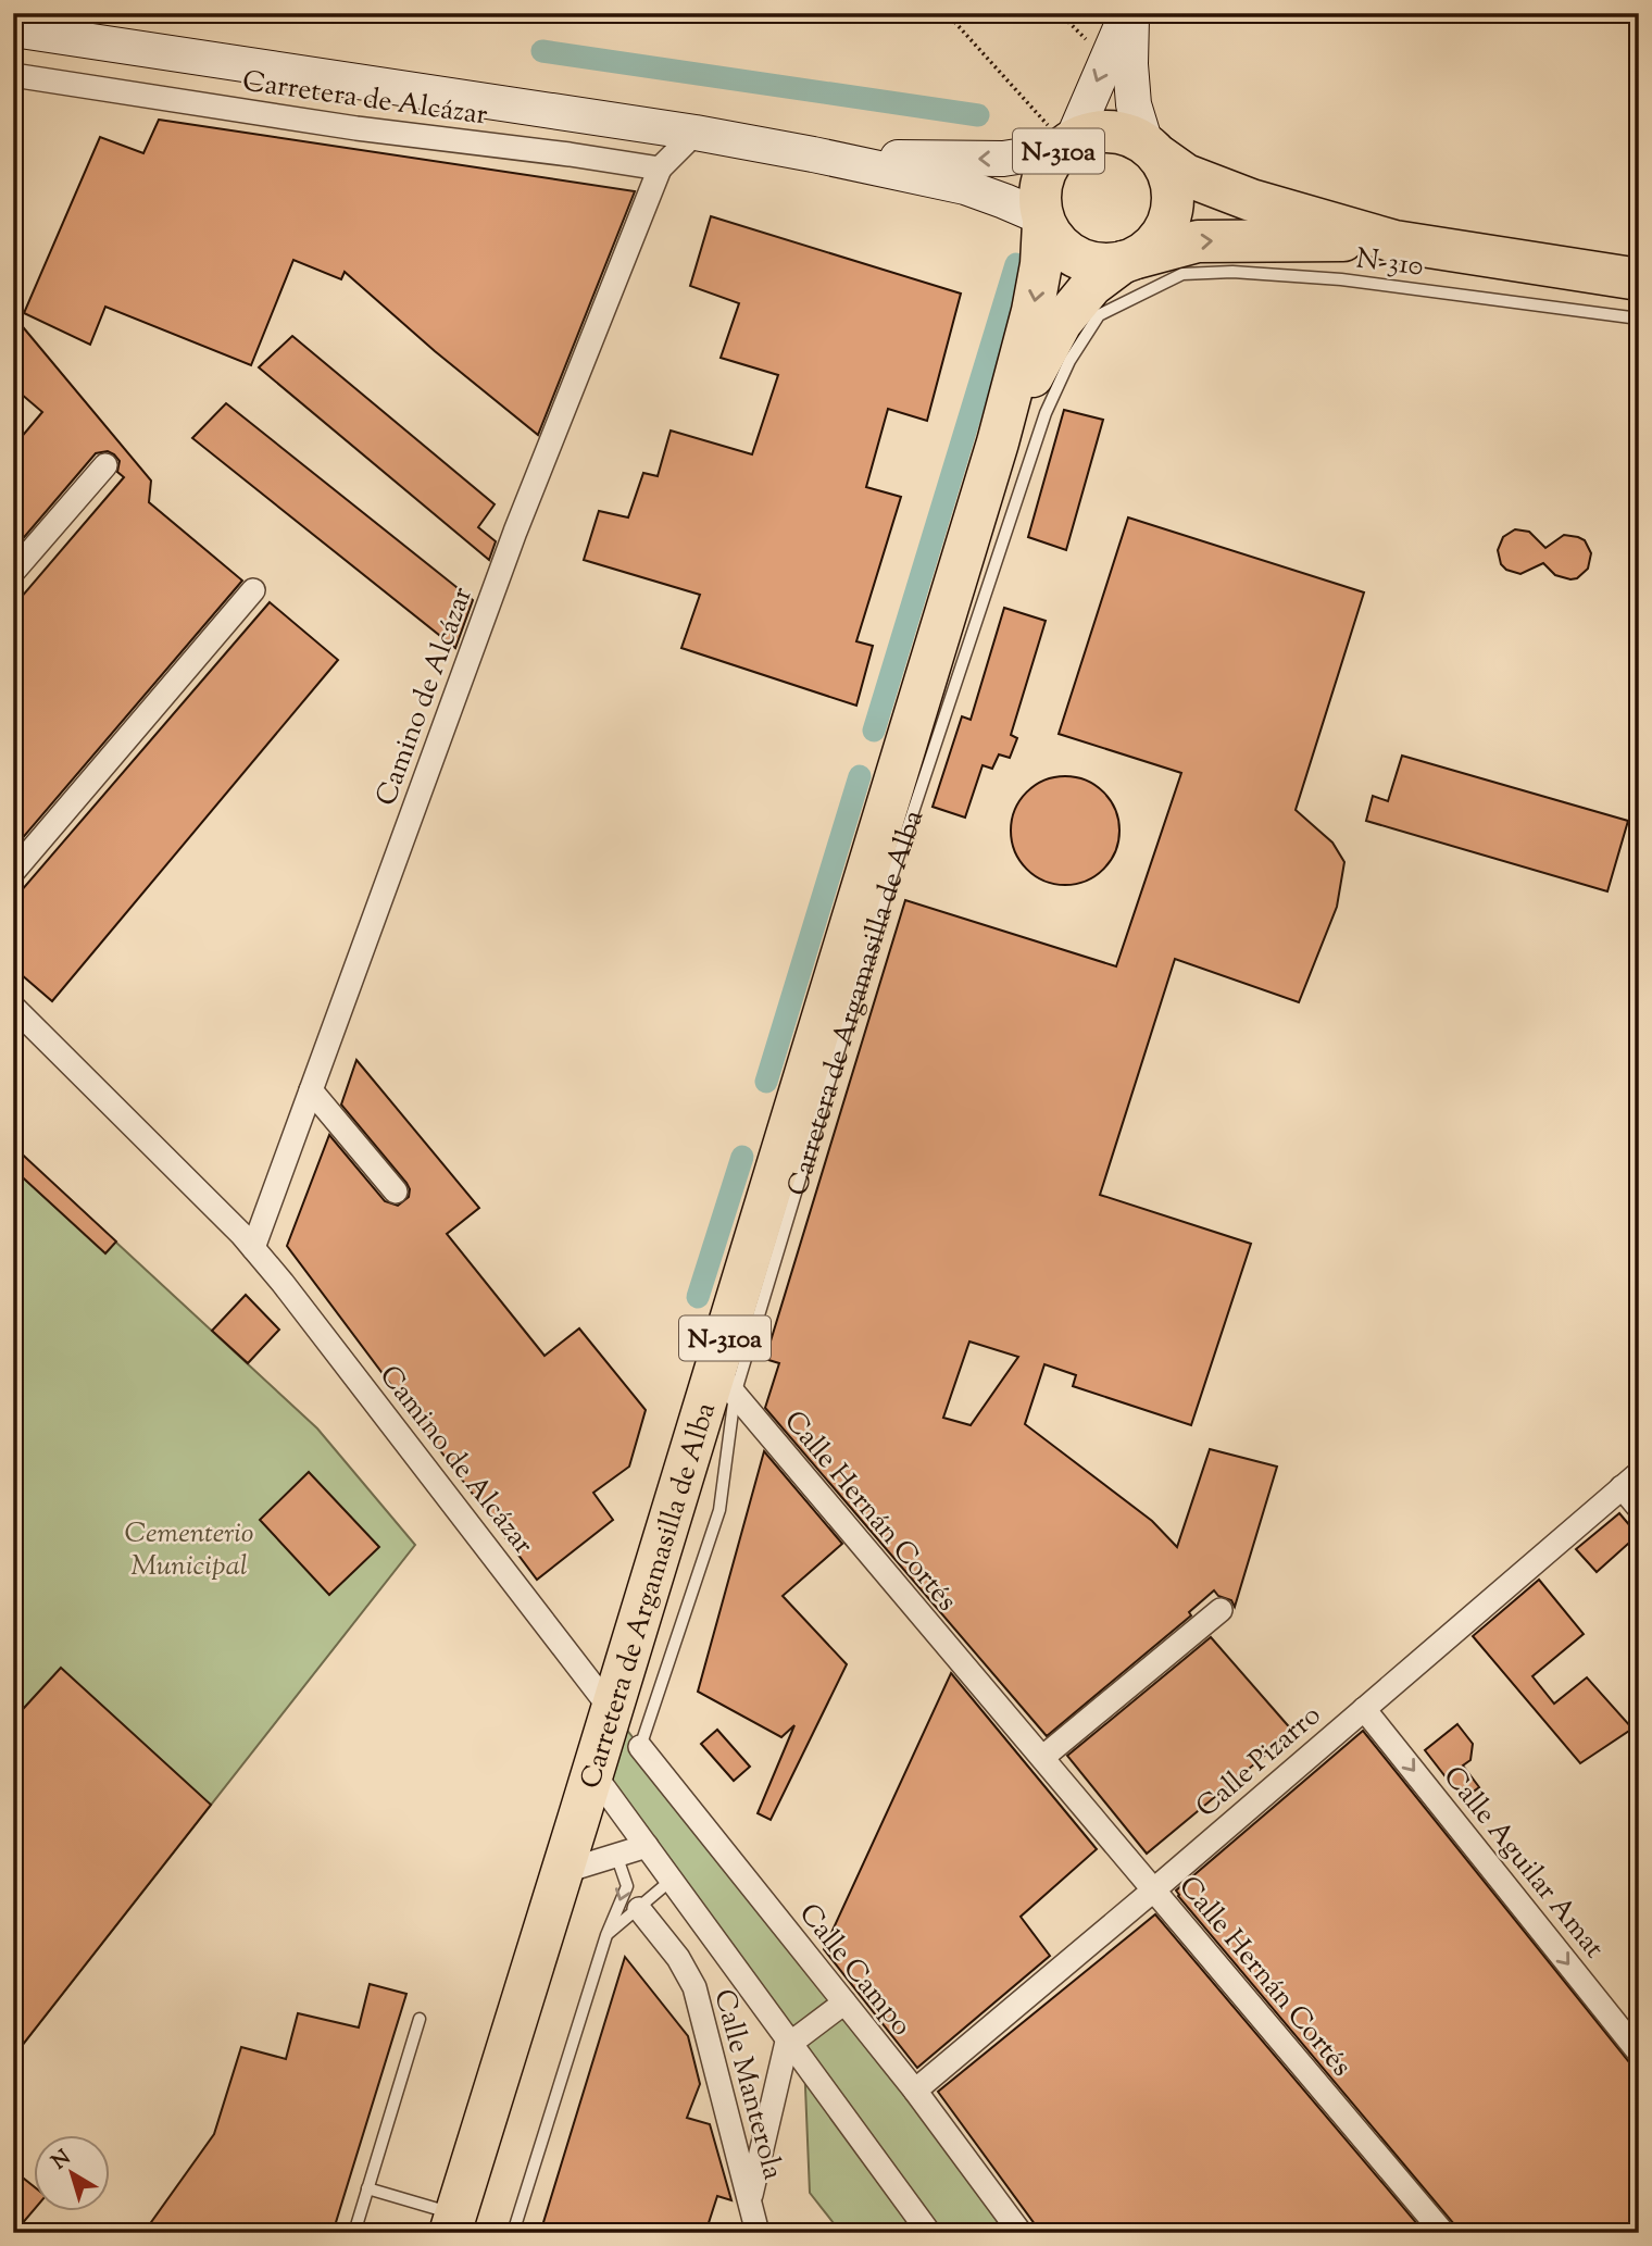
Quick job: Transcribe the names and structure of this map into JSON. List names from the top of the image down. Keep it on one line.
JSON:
{"streets":{"highway":["N-310a","Carretera de Argamasilla de Alba"],"street":["Carretera de Alcázar","Camino de Alcázar","Calle Hernán Cortés","Calle Pizarro","Calle Aguilar Amat","Calle Campo","Calle Manterola"],"lane":["N-310"]},"crossings":[["Carretera de Alcázar","Camino de Alcázar"],["N-310a","N-310"],["N-310a","Carretera de Argamasilla de Alba"],["N-310","Carretera de Argamasilla de Alba"],["Camino de Alcázar","Carretera de Argamasilla de Alba"],["Carretera de Argamasilla de Alba","Calle Hernán Cortés"],["Carretera de Argamasilla de Alba","Calle Campo"],["Calle Hernán Cortés","Calle Pizarro"],["Calle Pizarro","Calle Aguilar Amat"],["Calle Pizarro","Calle Campo"]],"one_way":["Calle Aguilar Amat"],"parks":["Cementerio Municipal"],"north":"top left"}
